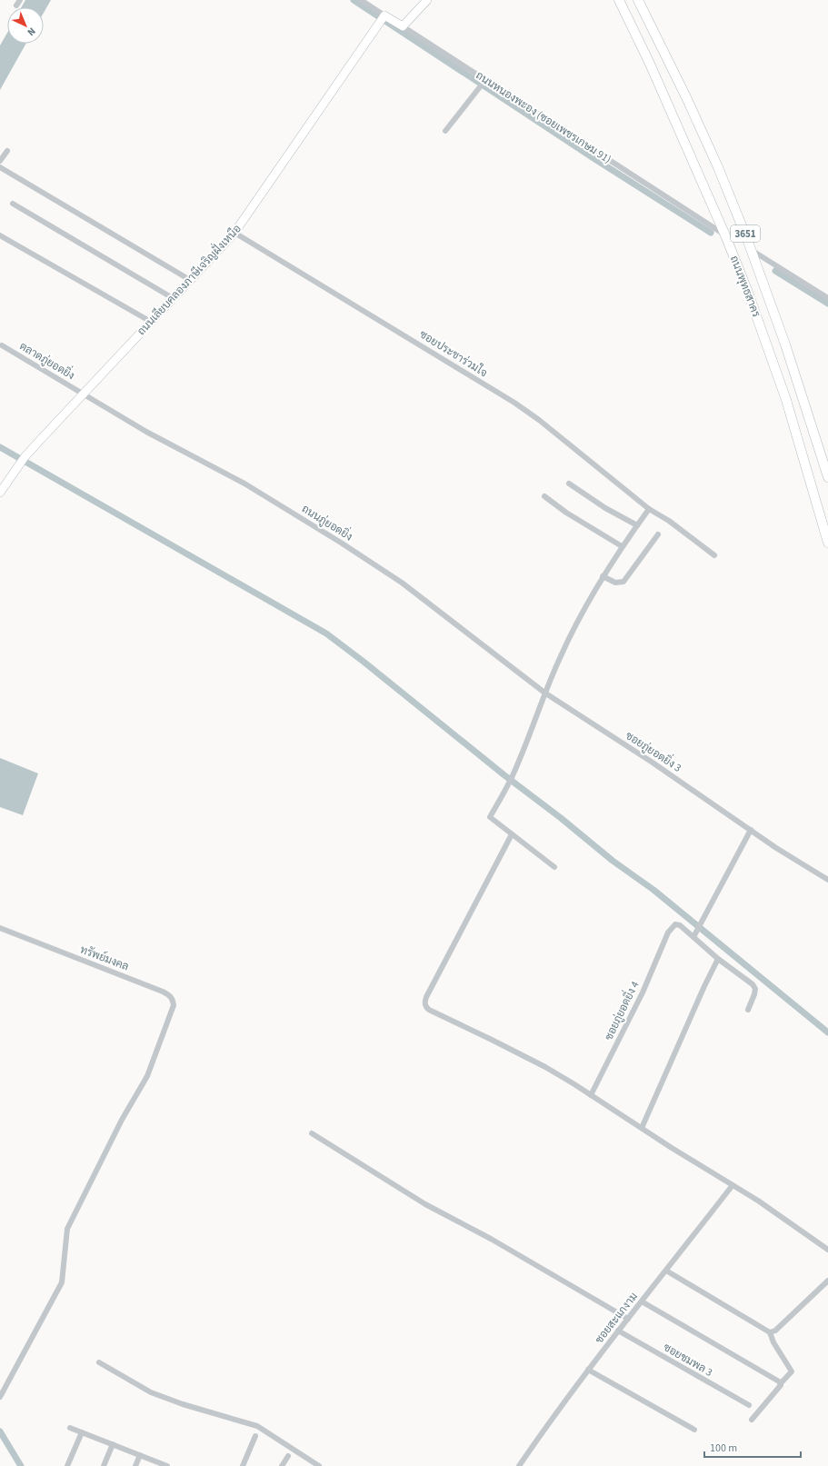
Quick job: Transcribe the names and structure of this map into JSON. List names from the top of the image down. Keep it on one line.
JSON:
{"streets":{"main road":["ถนนหนองพะอง (ซอยเพชรเกษม 91)","3651","ถนนเลียบคลองภาษีเจริญฝั่งเหนือ","ถนนพุทธสาคร"],"street":["ซอยประชาร่วมใจ","ตลาดภู่ยอดยิ่ง","ถนนภู่ยอดยิ่ง","ซอยภู่ยอดยิ่ง 3","ทรัพย์มงคล","ซอยภู่ยอดยิ่ง 4","ซอยสะแกงาม","ซอยชมพล 3"]},"crossings":[["ถนนหนองพะอง (ซอยเพชรเกษม 91)","ถนนเลียบคลองภาษีเจริญฝั่งเหนือ"],["ถนนหนองพะอง (ซอยเพชรเกษม 91)","ถนนพุทธสาคร"],["ถนนเลียบคลองภาษีเจริญฝั่งเหนือ","ซอยประชาร่วมใจ"],["ถนนเลียบคลองภาษีเจริญฝั่งเหนือ","ตลาดภู่ยอดยิ่ง"],["ถนนเลียบคลองภาษีเจริญฝั่งเหนือ","ถนนภู่ยอดยิ่ง"],["ตลาดภู่ยอดยิ่ง","ถนนภู่ยอดยิ่ง"],["ถนนภู่ยอดยิ่ง","ซอยภู่ยอดยิ่ง 3"],["ซอยสะแกงาม","ซอยชมพล 3"]],"scale_bar":"100 m","north":"bottom right"}
